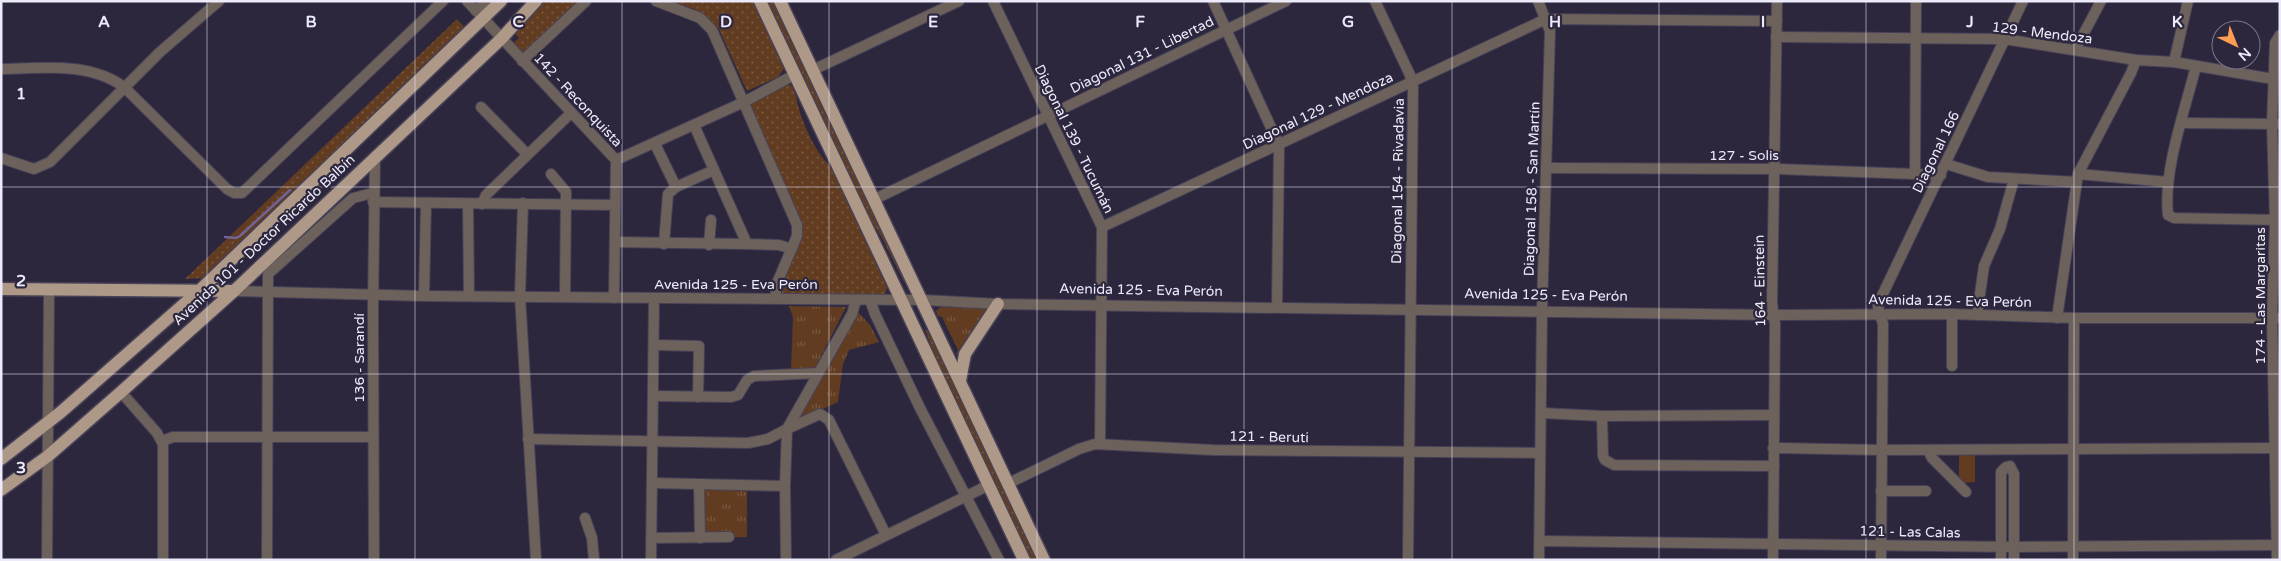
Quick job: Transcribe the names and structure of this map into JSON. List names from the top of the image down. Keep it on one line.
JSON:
{"streets":{"main road":["Avenida 101 - Doctor Ricardo Balbín","Avenida 125 - Eva Perón"],"street":["129 - Mendoza","Diagonal 131 - Libertad","142 - Reconquista","Diagonal 129 - Mendoza","Diagonal 139 - Tucumán","Diagonal 166","127 - Solis","Diagonal 154 - Rivadavia","Diagonal 158 - San Martín","164 - Einstein","174 - Las Margaritas","136 - Sarandí","121 - Beruti","121 - Las Calas"]},"crossings":[["129 - Mendoza","Diagonal 166"],["129 - Mendoza","164 - Einstein"],["129 - Mendoza","174 - Las Margaritas"],["Diagonal 131 - Libertad","Diagonal 139 - Tucumán"],["142 - Reconquista","Avenida 101 - Doctor Ricardo Balbín"],["142 - Reconquista","Avenida 125 - Eva Perón"],["Diagonal 129 - Mendoza","Diagonal 139 - Tucumán"],["Diagonal 129 - Mendoza","Diagonal 154 - Rivadavia"],["Diagonal 129 - Mendoza","Diagonal 158 - San Martín"],["Diagonal 139 - Tucumán","Avenida 125 - Eva Perón"],["Diagonal 139 - Tucumán","121 - Beruti"],["Diagonal 166","127 - Solis"],["Diagonal 166","Avenida 125 - Eva Perón"],["Diagonal 166","121 - Las Calas"],["127 - Solis","Diagonal 158 - San Martín"],["127 - Solis","164 - Einstein"],["Diagonal 154 - Rivadavia","Avenida 125 - Eva Perón"],["Diagonal 154 - Rivadavia","121 - Beruti"],["Diagonal 158 - San Martín","Avenida 125 - Eva Perón"],["Diagonal 158 - San Martín","121 - Beruti"],["Diagonal 158 - San Martín","121 - Las Calas"],["Avenida 101 - Doctor Ricardo Balbín","Avenida 125 - Eva Perón"],["Avenida 101 - Doctor Ricardo Balbín","136 - Sarandí"],["164 - Einstein","Avenida 125 - Eva Perón"],["164 - Einstein","121 - Las Calas"],["Avenida 125 - Eva Perón","174 - Las Margaritas"],["Avenida 125 - Eva Perón","136 - Sarandí"],["174 - Las Margaritas","121 - Las Calas"]],"north":"bottom right","grid":{"columns":["A","B","C","D","E","F","G","H","I","J","K"],"rows":["1","2","3"]}}
